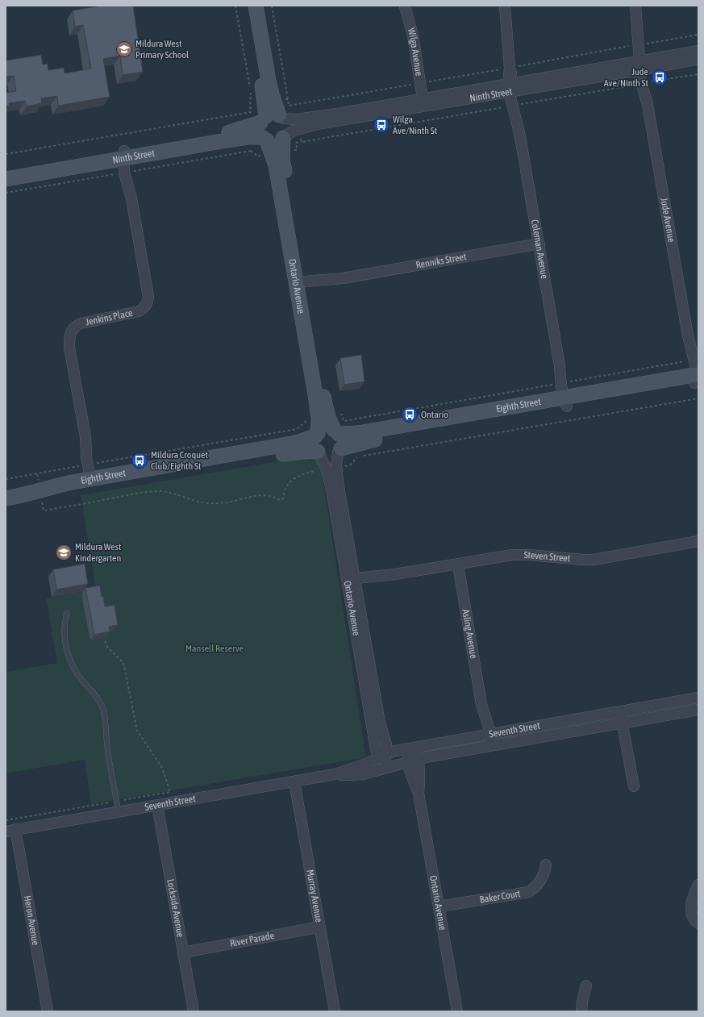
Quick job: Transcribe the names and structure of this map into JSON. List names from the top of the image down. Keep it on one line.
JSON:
{"streets":{"street":["Wilga Avenue","Ninth Street","Jude Avenue","Coleman Avenue","Renniks Street","Ontario Avenue","Jenkins Place","Eighth Street","Steven Street","Asling Avenue","Seventh Street","Murray Avenue","Baker Court","Lockside Avenue","Heron Avenue","River Parade"]},"crossings":[["Wilga Avenue","Ninth Street"],["Ninth Street","Jude Avenue"],["Ninth Street","Coleman Avenue"],["Ninth Street","Ontario Avenue"],["Ninth Street","Jenkins Place"],["Jude Avenue","Eighth Street"],["Coleman Avenue","Renniks Street"],["Coleman Avenue","Eighth Street"],["Renniks Street","Ontario Avenue"],["Ontario Avenue","Eighth Street"],["Ontario Avenue","Steven Street"],["Ontario Avenue","Seventh Street"],["Ontario Avenue","Baker Court"],["Jenkins Place","Eighth Street"],["Steven Street","Asling Avenue"],["Asling Avenue","Seventh Street"],["Seventh Street","Murray Avenue"],["Seventh Street","Lockside Avenue"],["Seventh Street","Heron Avenue"],["Murray Avenue","River Parade"],["Lockside Avenue","River Parade"]],"parks":["Mansell Reserve"],"places":{"school or university":["Mildura West Primary School","Mildura West Kindergarten"],"bus stop":["Jude Ave/Ninth St","Wilga Ave/Ninth St","Ontario","Mildura Croquet Club/Eighth St"]}}
